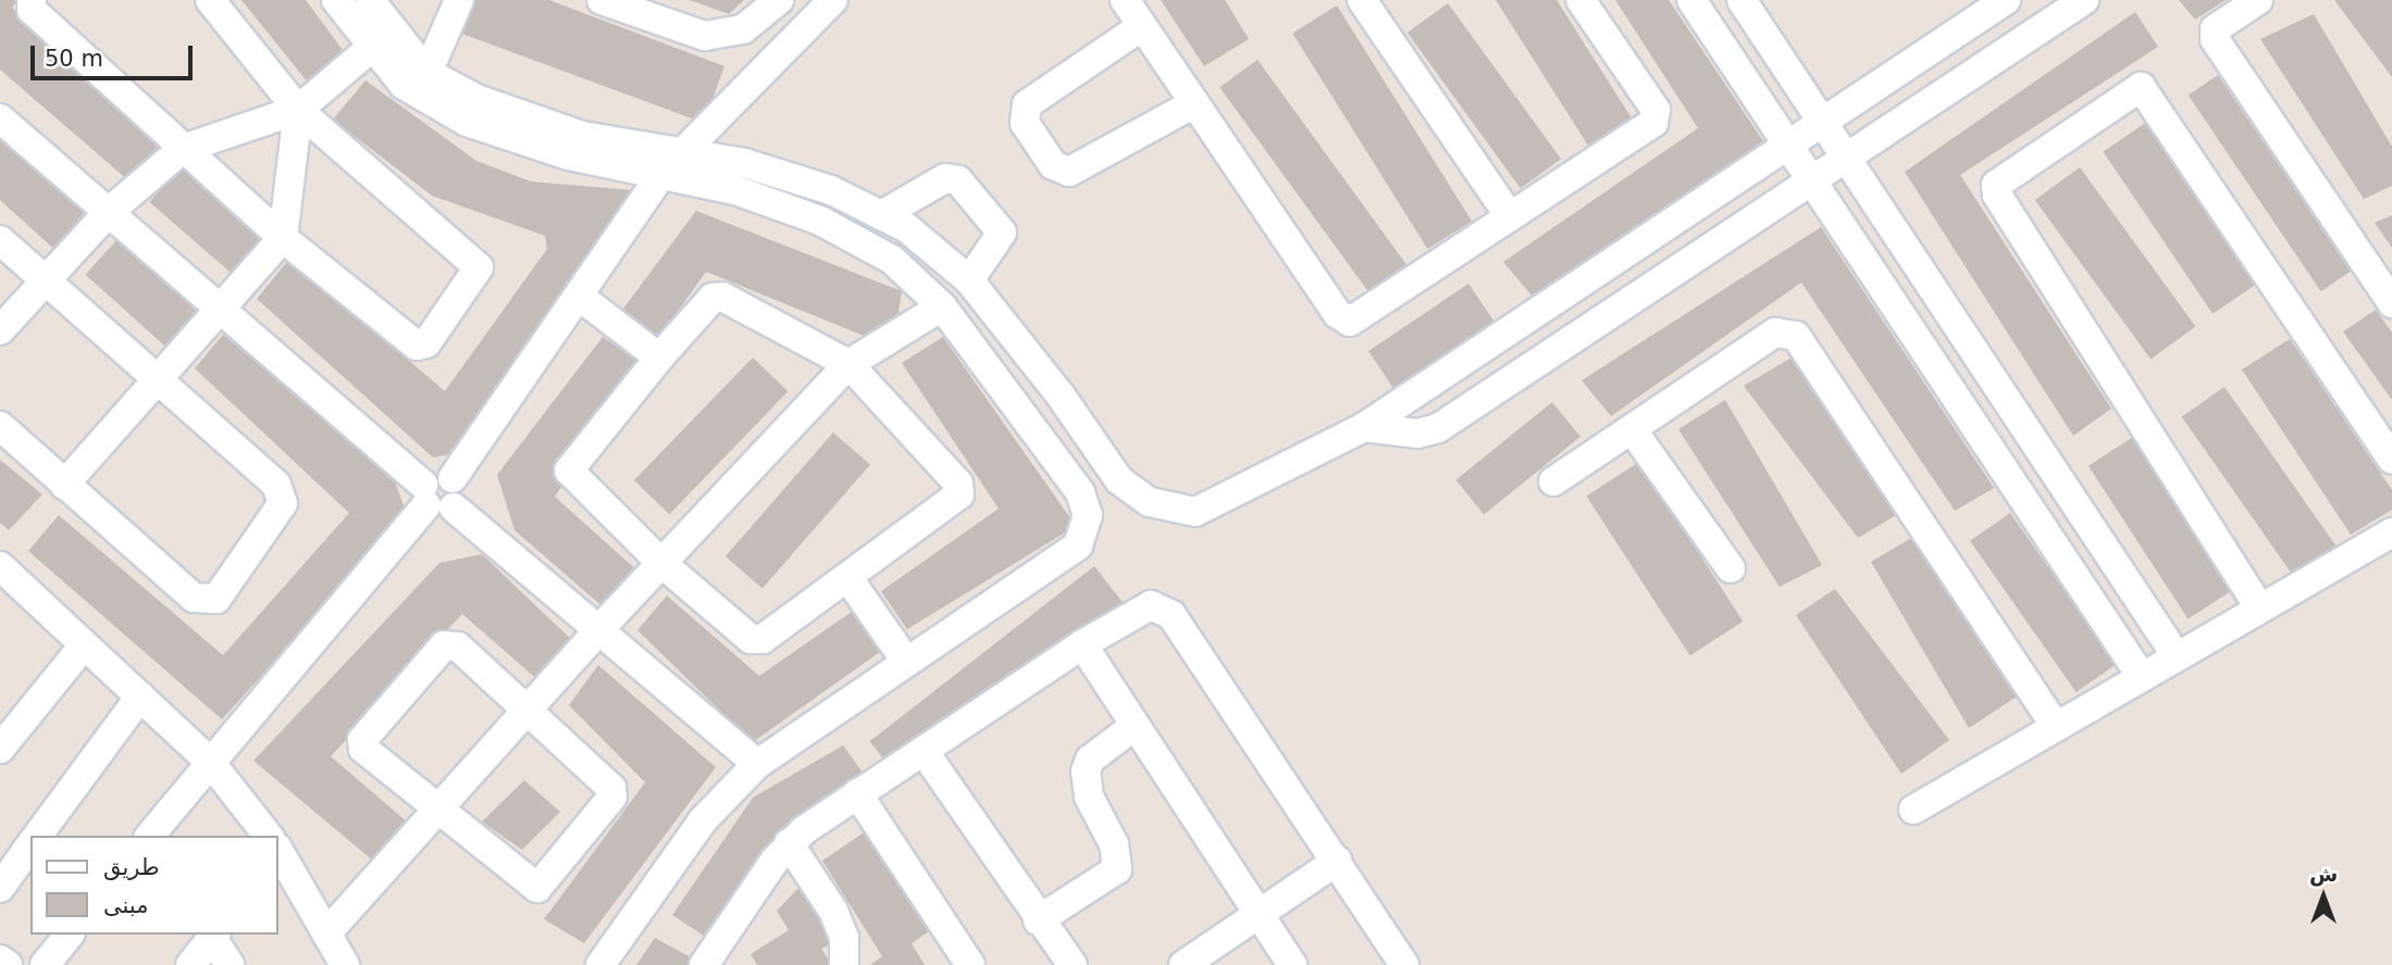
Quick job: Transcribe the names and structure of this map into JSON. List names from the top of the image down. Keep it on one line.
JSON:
{"legend":["طريق","مبنى"],"scale_bar":"50 m","north":"top"}
